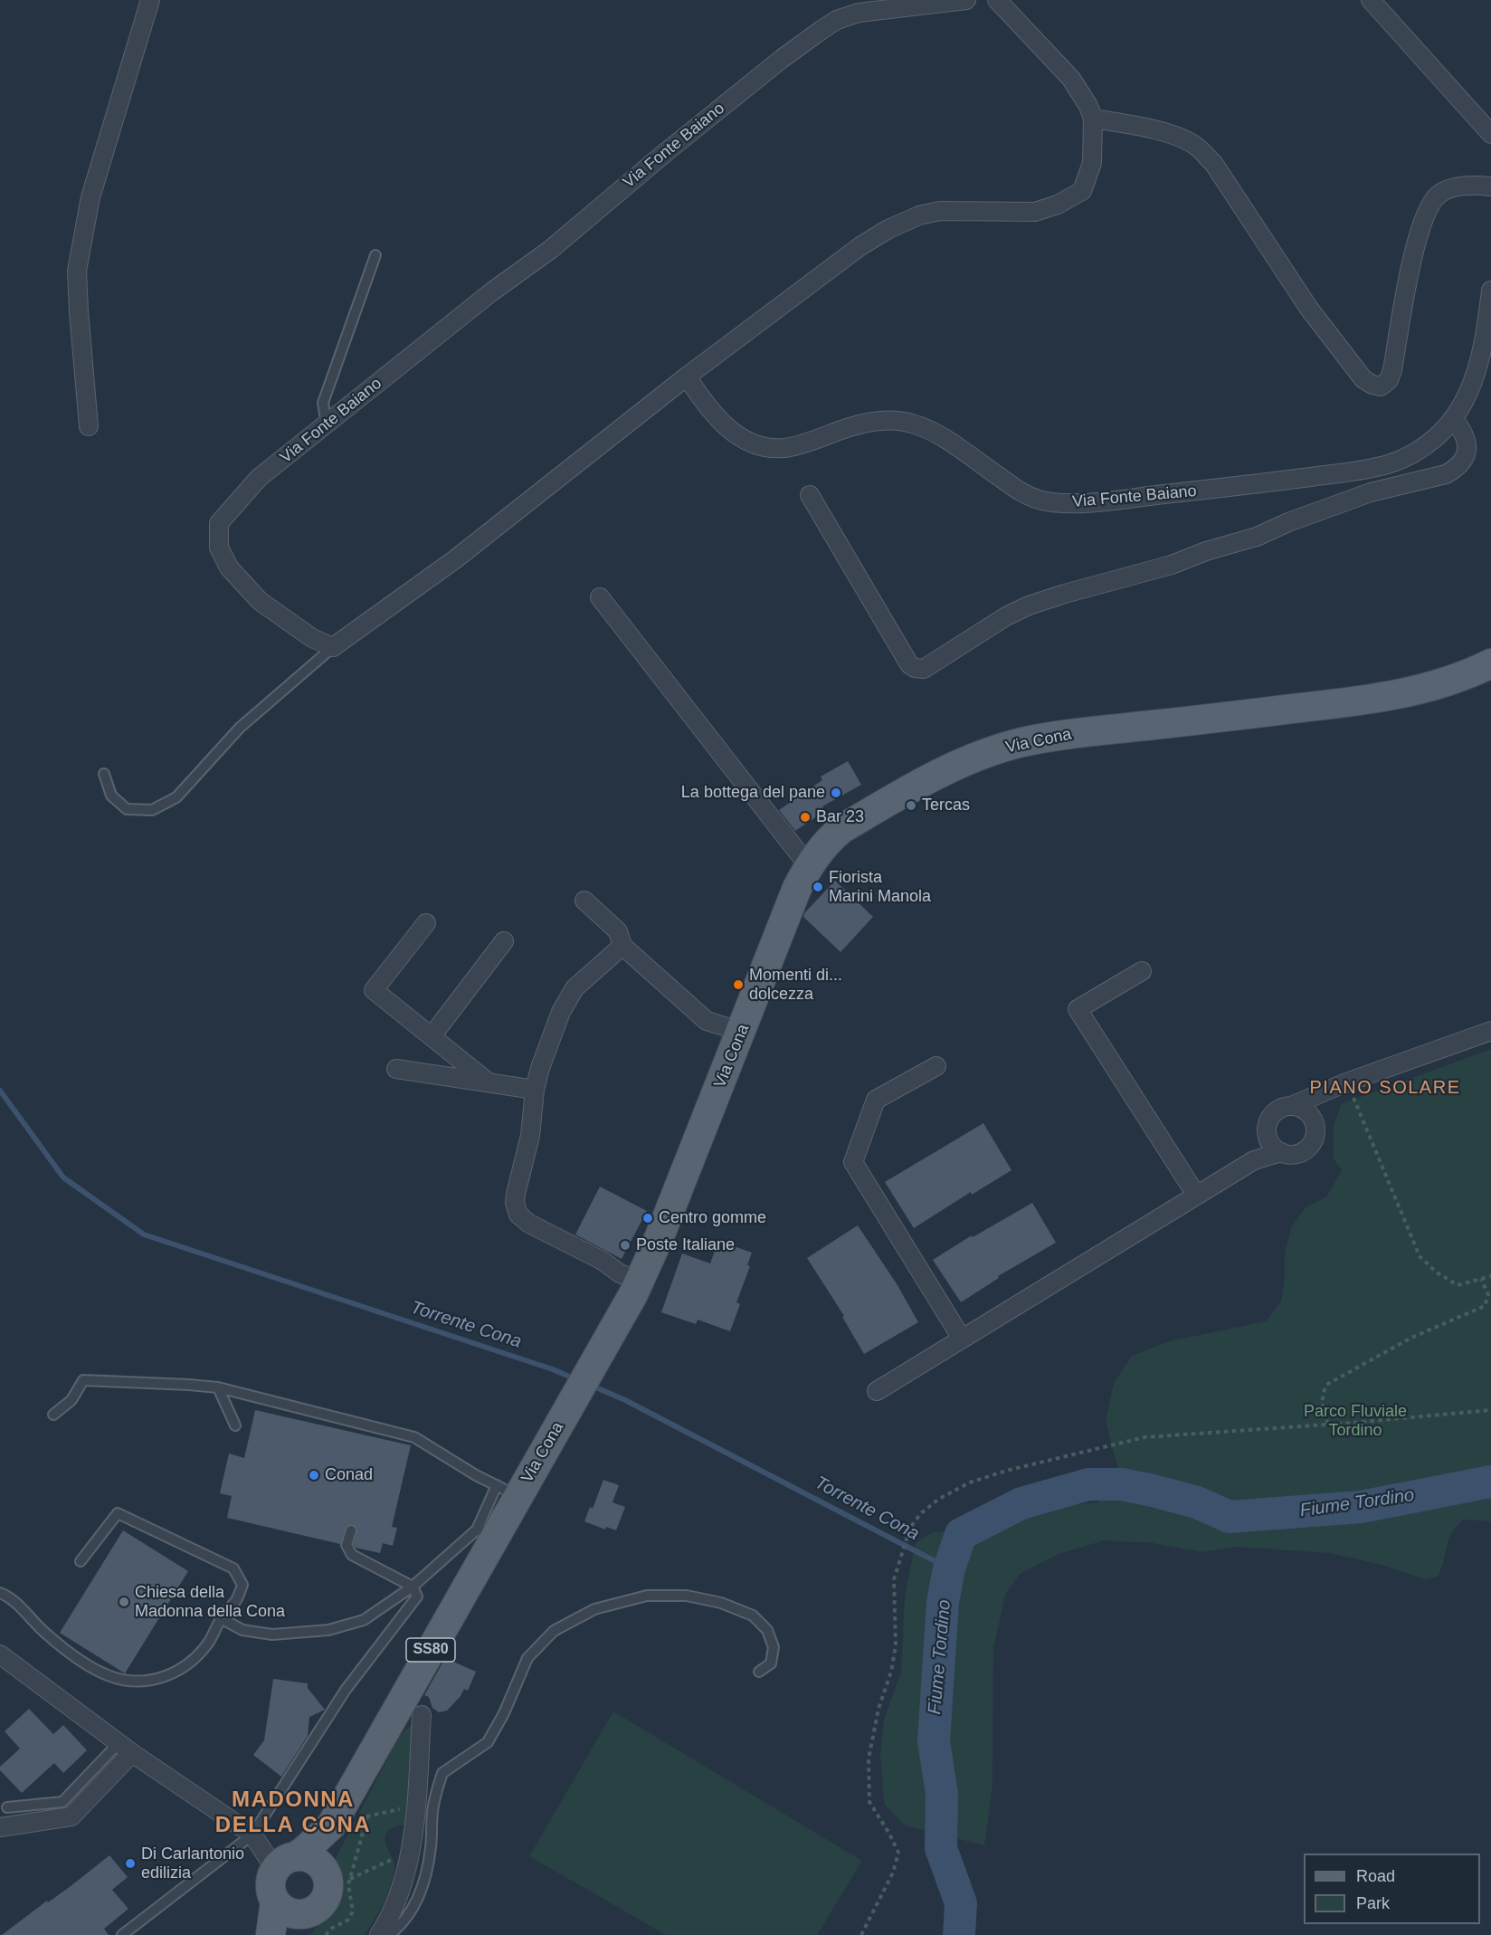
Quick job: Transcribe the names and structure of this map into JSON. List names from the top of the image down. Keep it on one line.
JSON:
{"streets":{"main road":["Via Cona","SS80"],"street":["Via Fonte Baiano"]},"crossings":[["Via Cona","SS80"]],"districts":["PIANO SOLARE","MADONNA DELLA CONA"],"water":["Torrente Cona","Fiume Tordino"],"parks":["Parco Fluviale Tordino"],"places":["La bottega del pane","Tercas","Bar 23","Fiorista Marini Manola","Momenti di... dolcezza","Centro gomme","Poste Italiane","Conad","Chiesa della Madonna della Cona","Di Carlantonio edilizia"],"legend":["Road","Park"]}
